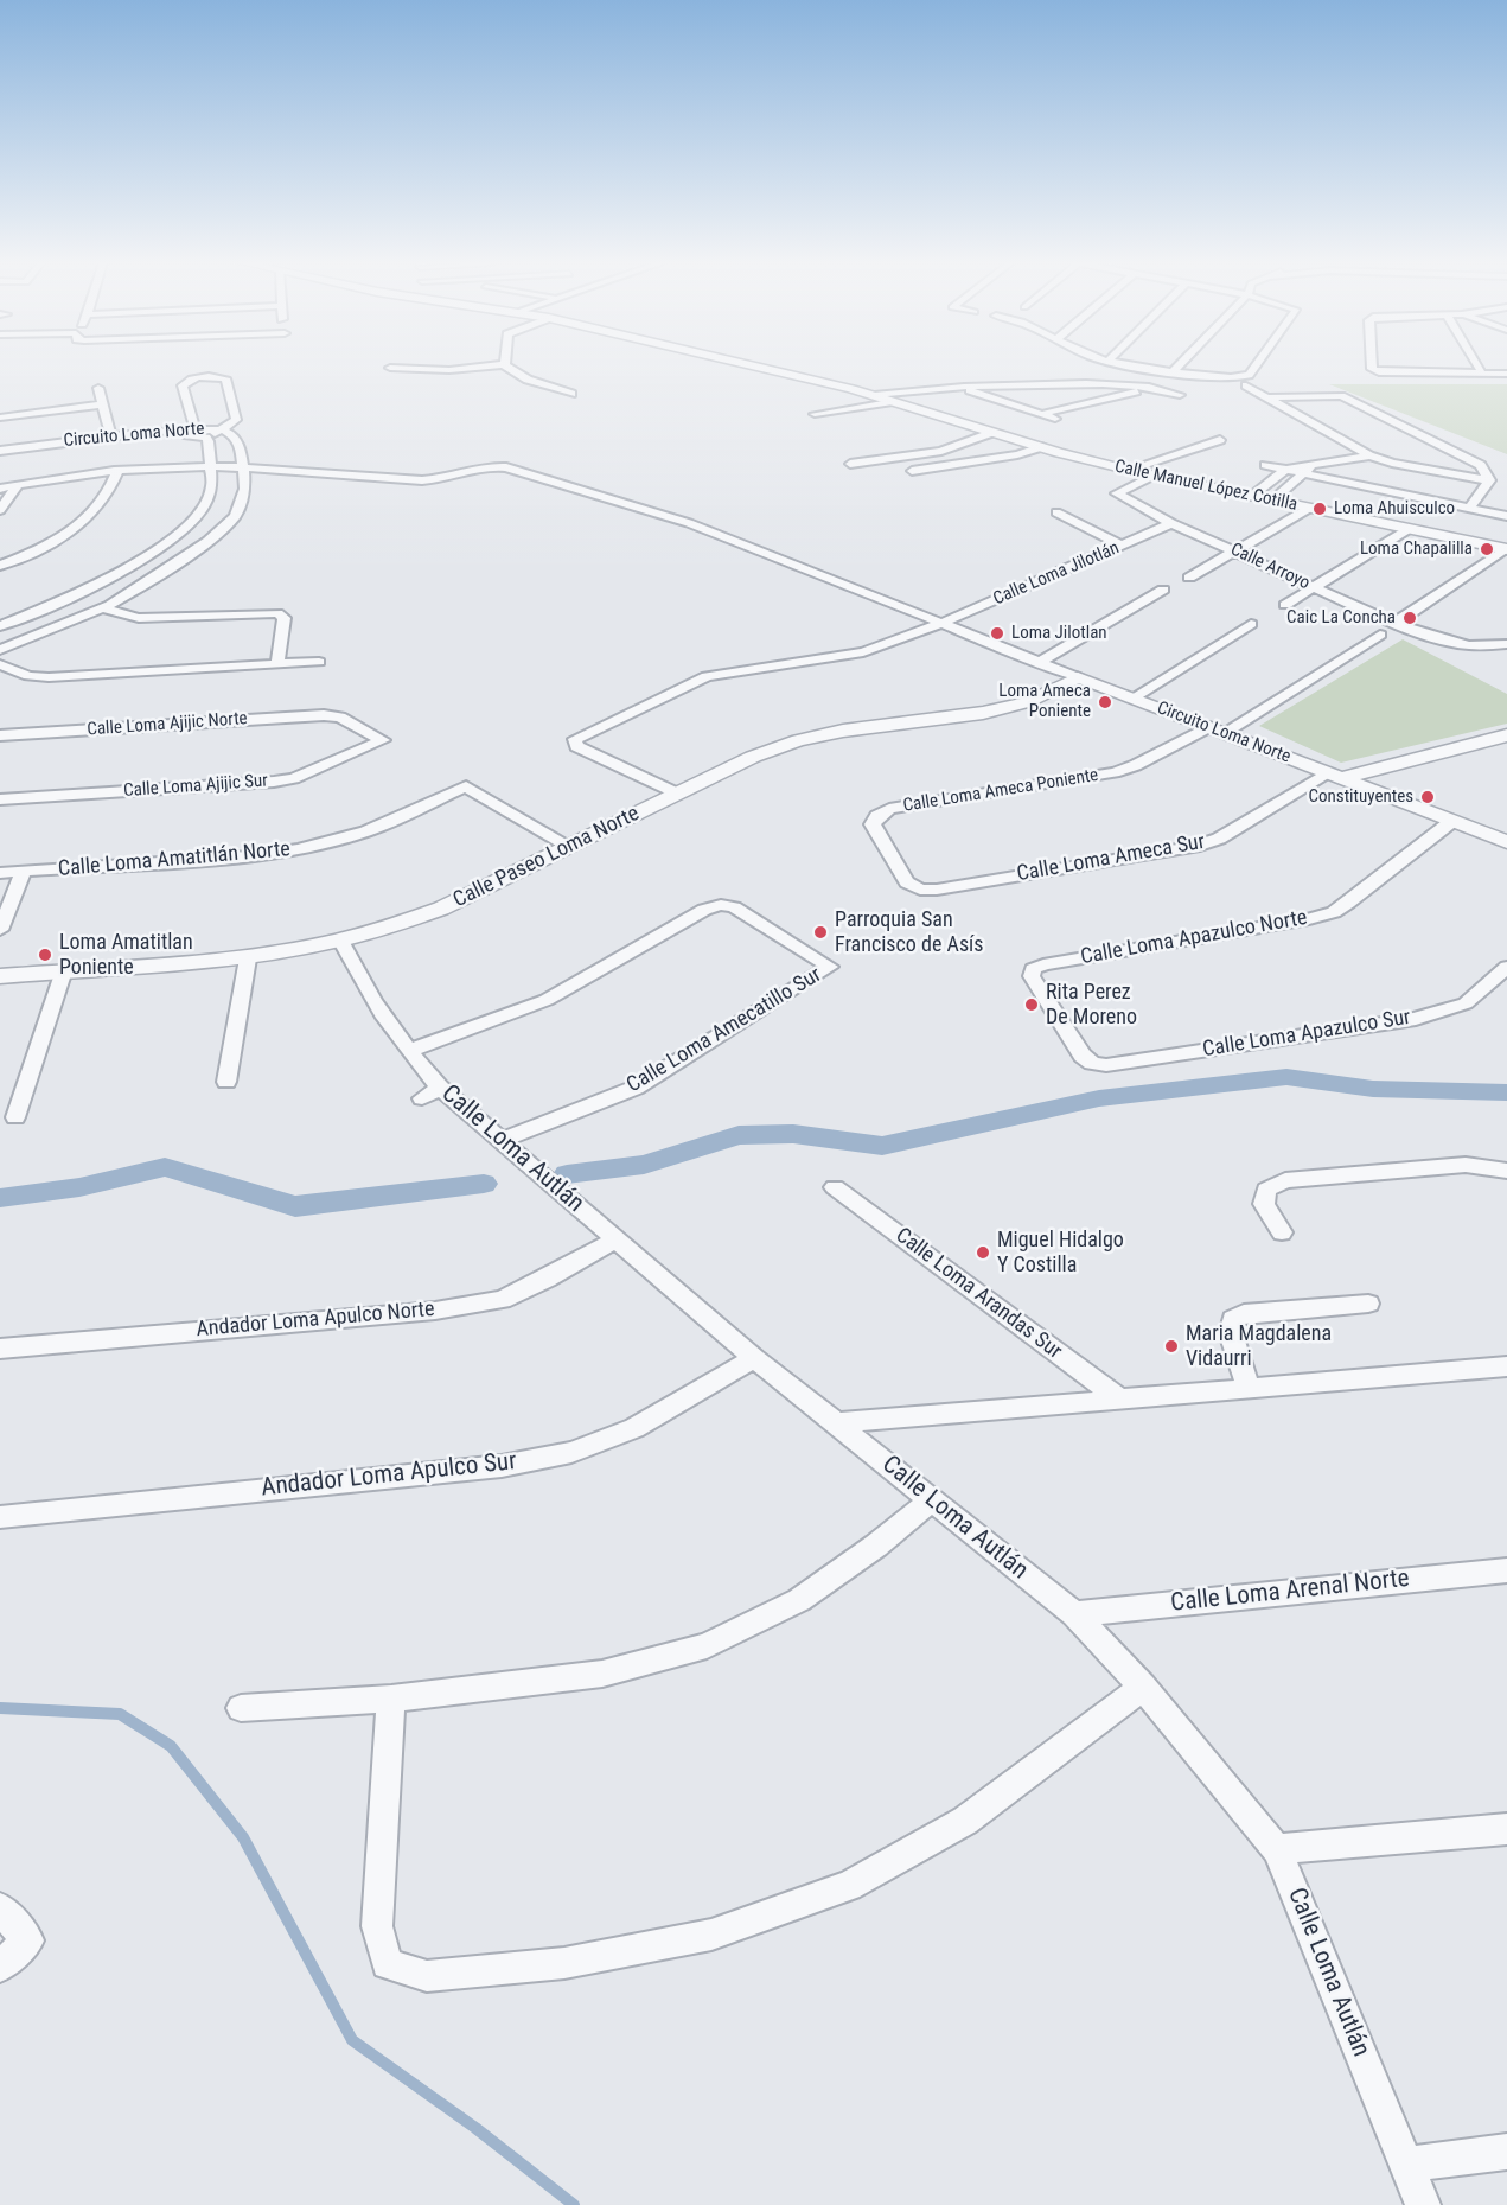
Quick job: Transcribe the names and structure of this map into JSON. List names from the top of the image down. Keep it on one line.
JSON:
{"streets":{"street":["Circuito Loma Norte","Calle Manuel López Cotilla","Calle Arroyo","Calle Loma Jilotlán","Calle Loma Ajijic Norte","Calle Loma Ajijic Sur","Calle Loma Ameca Poniente","Calle Paseo Loma Norte","Calle Loma Ameca Sur","Calle Loma Amatitlán Norte","Calle Loma Apazulco Norte","Calle Loma Amecatillo Sur","Calle Loma Apazulco Sur","Calle Loma Autlán","Calle Loma Arandas Sur","Andador Loma Apulco Norte","Andador Loma Apulco Sur","Calle Loma Arenal Norte"]},"crossings":[["Circuito Loma Norte","Calle Loma Jilotlán"],["Circuito Loma Norte","Calle Loma Ameca Poniente"],["Circuito Loma Norte","Calle Paseo Loma Norte"],["Circuito Loma Norte","Calle Loma Ameca Sur"],["Circuito Loma Norte","Calle Loma Apazulco Norte"],["Calle Manuel López Cotilla","Calle Arroyo"],["Calle Arroyo","Calle Loma Jilotlán"],["Calle Loma Jilotlán","Calle Paseo Loma Norte"],["Calle Loma Ajijic Norte","Calle Loma Ajijic Sur"],["Calle Loma Ameca Poniente","Calle Loma Ameca Sur"],["Calle Paseo Loma Norte","Calle Loma Amatitlán Norte"],["Calle Paseo Loma Norte","Calle Loma Autlán"],["Calle Loma Apazulco Norte","Calle Loma Apazulco Sur"],["Calle Loma Amecatillo Sur","Calle Loma Autlán"],["Calle Loma Autlán","Andador Loma Apulco Norte"],["Calle Loma Autlán","Andador Loma Apulco Sur"],["Calle Loma Autlán","Calle Loma Arenal Norte"]],"places":["Loma Ahuisculco","Loma Chapalilla","Caic La Concha","Loma Jilotlan","Loma Ameca Poniente","Constituyentes","Parroquia San Francisco de Asís","Loma Amatitlan Poniente","Rita Perez De Moreno","Miguel Hidalgo Y Costilla","Maria Magdalena Vidaurri"]}
